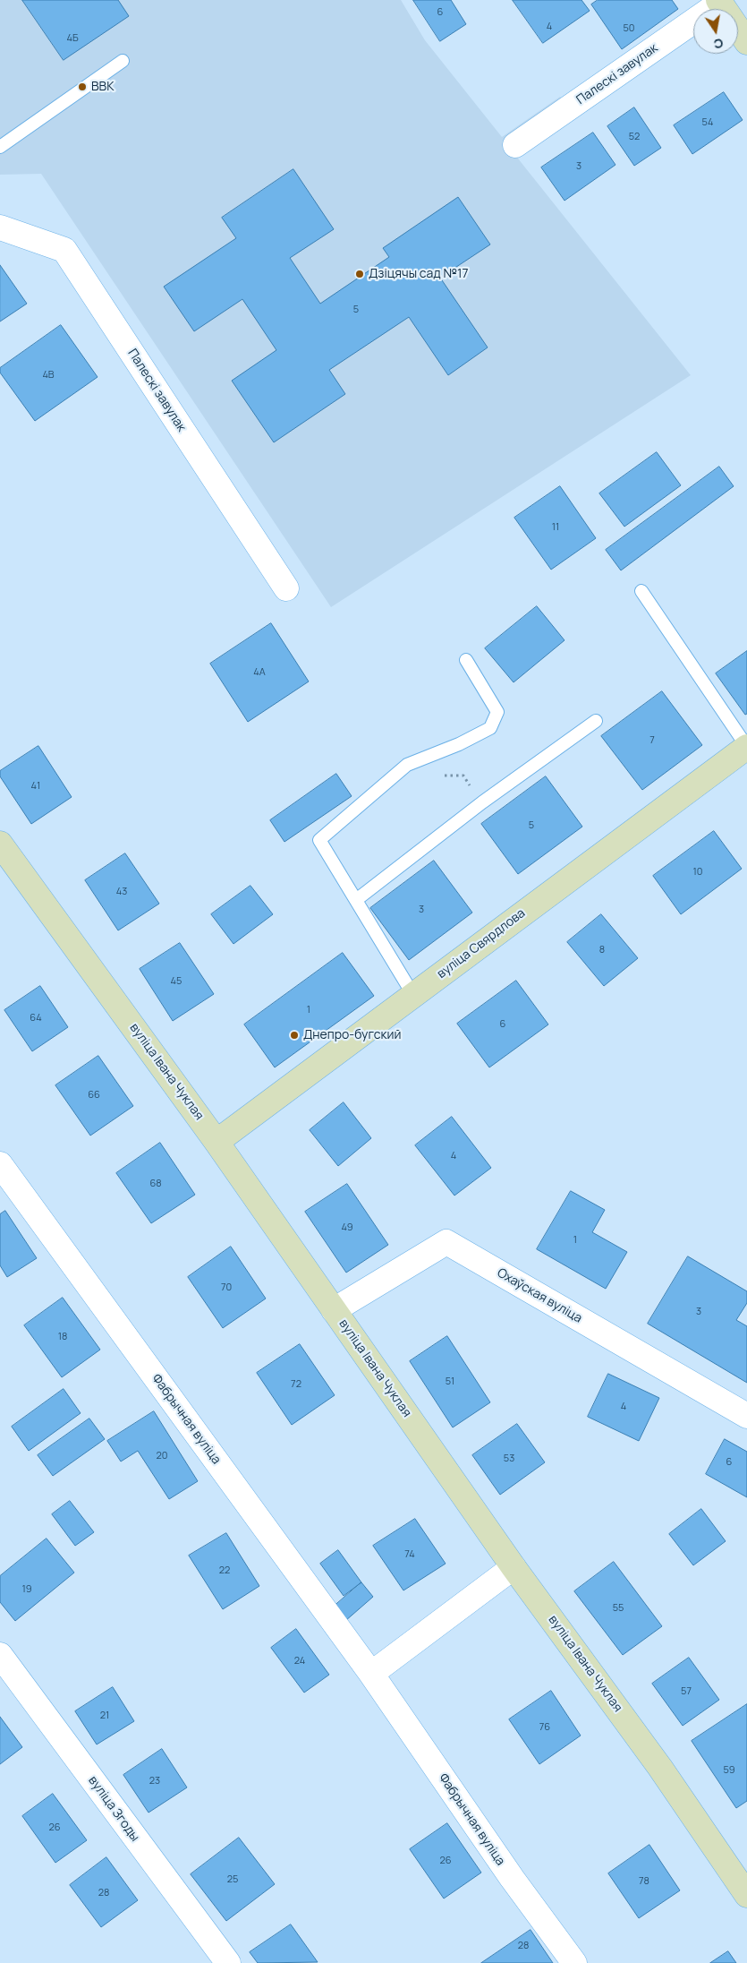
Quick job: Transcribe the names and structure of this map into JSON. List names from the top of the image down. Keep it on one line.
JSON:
{"streets":{"street":["Палескі завулак","вуліца Свярдлова","вуліца Івана Чуклая","Охаўская вуліца","Фабрычная вуліца","вуліца Згоды"]},"crossings":[["вуліца Свярдлова","вуліца Івана Чуклая"],["вуліца Івана Чуклая","Охаўская вуліца"]],"places":["ВВК","Дзіцячы сад №17","Днепро-бугский"],"house_numbers":["6","4","50","4Б","54","52","3","5","4В","11","4А","7","41","5","10","43","3","8","45","1","64","6","66","4","68","49","1","70","3","18","51","72","4","20","53","6","74","22","19","55","24","57","21","76","59","23","26","26","25","78","28","28"],"north":"bottom"}
